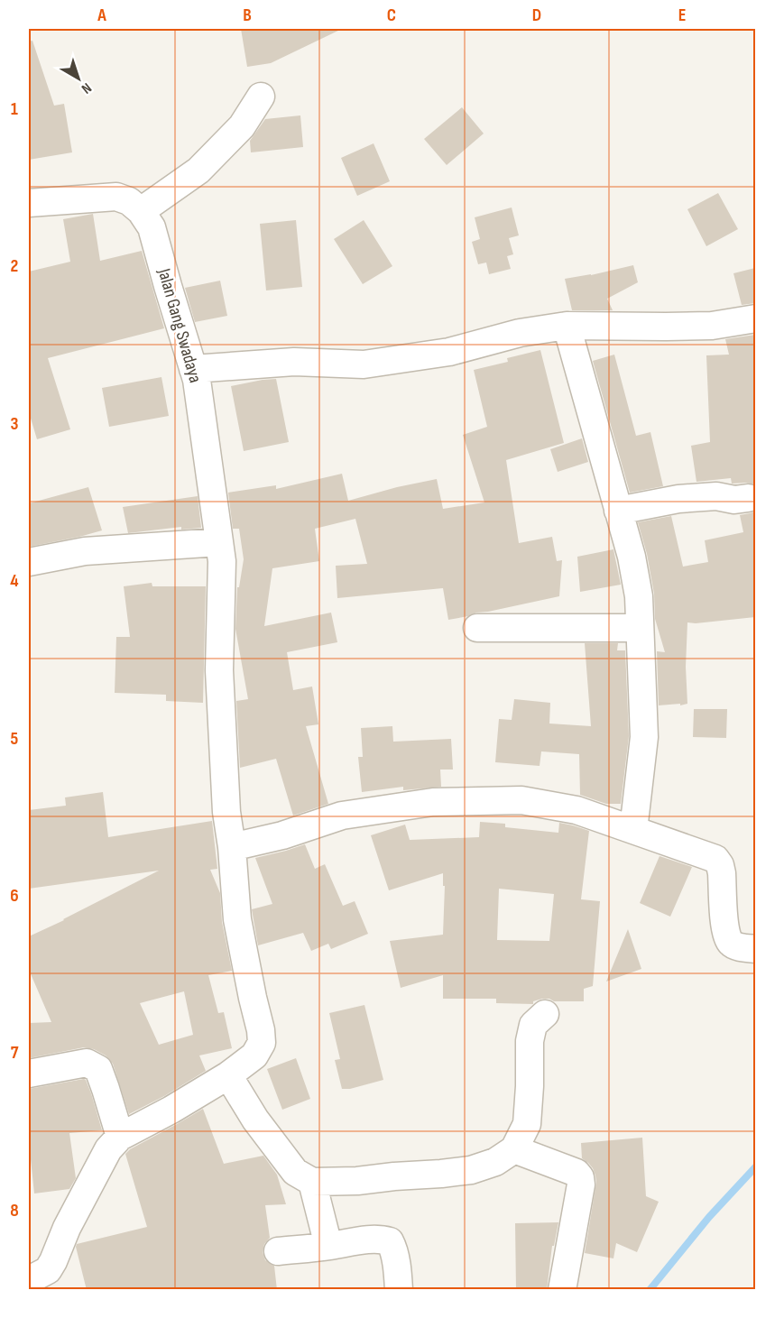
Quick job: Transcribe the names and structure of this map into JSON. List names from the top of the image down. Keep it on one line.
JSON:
{"streets":{"street":["Jalan Gang Swadaya"]},"north":"bottom right","grid":{"columns":["A","B","C","D","E"],"rows":["1","2","3","4","5","6","7","8"]}}
